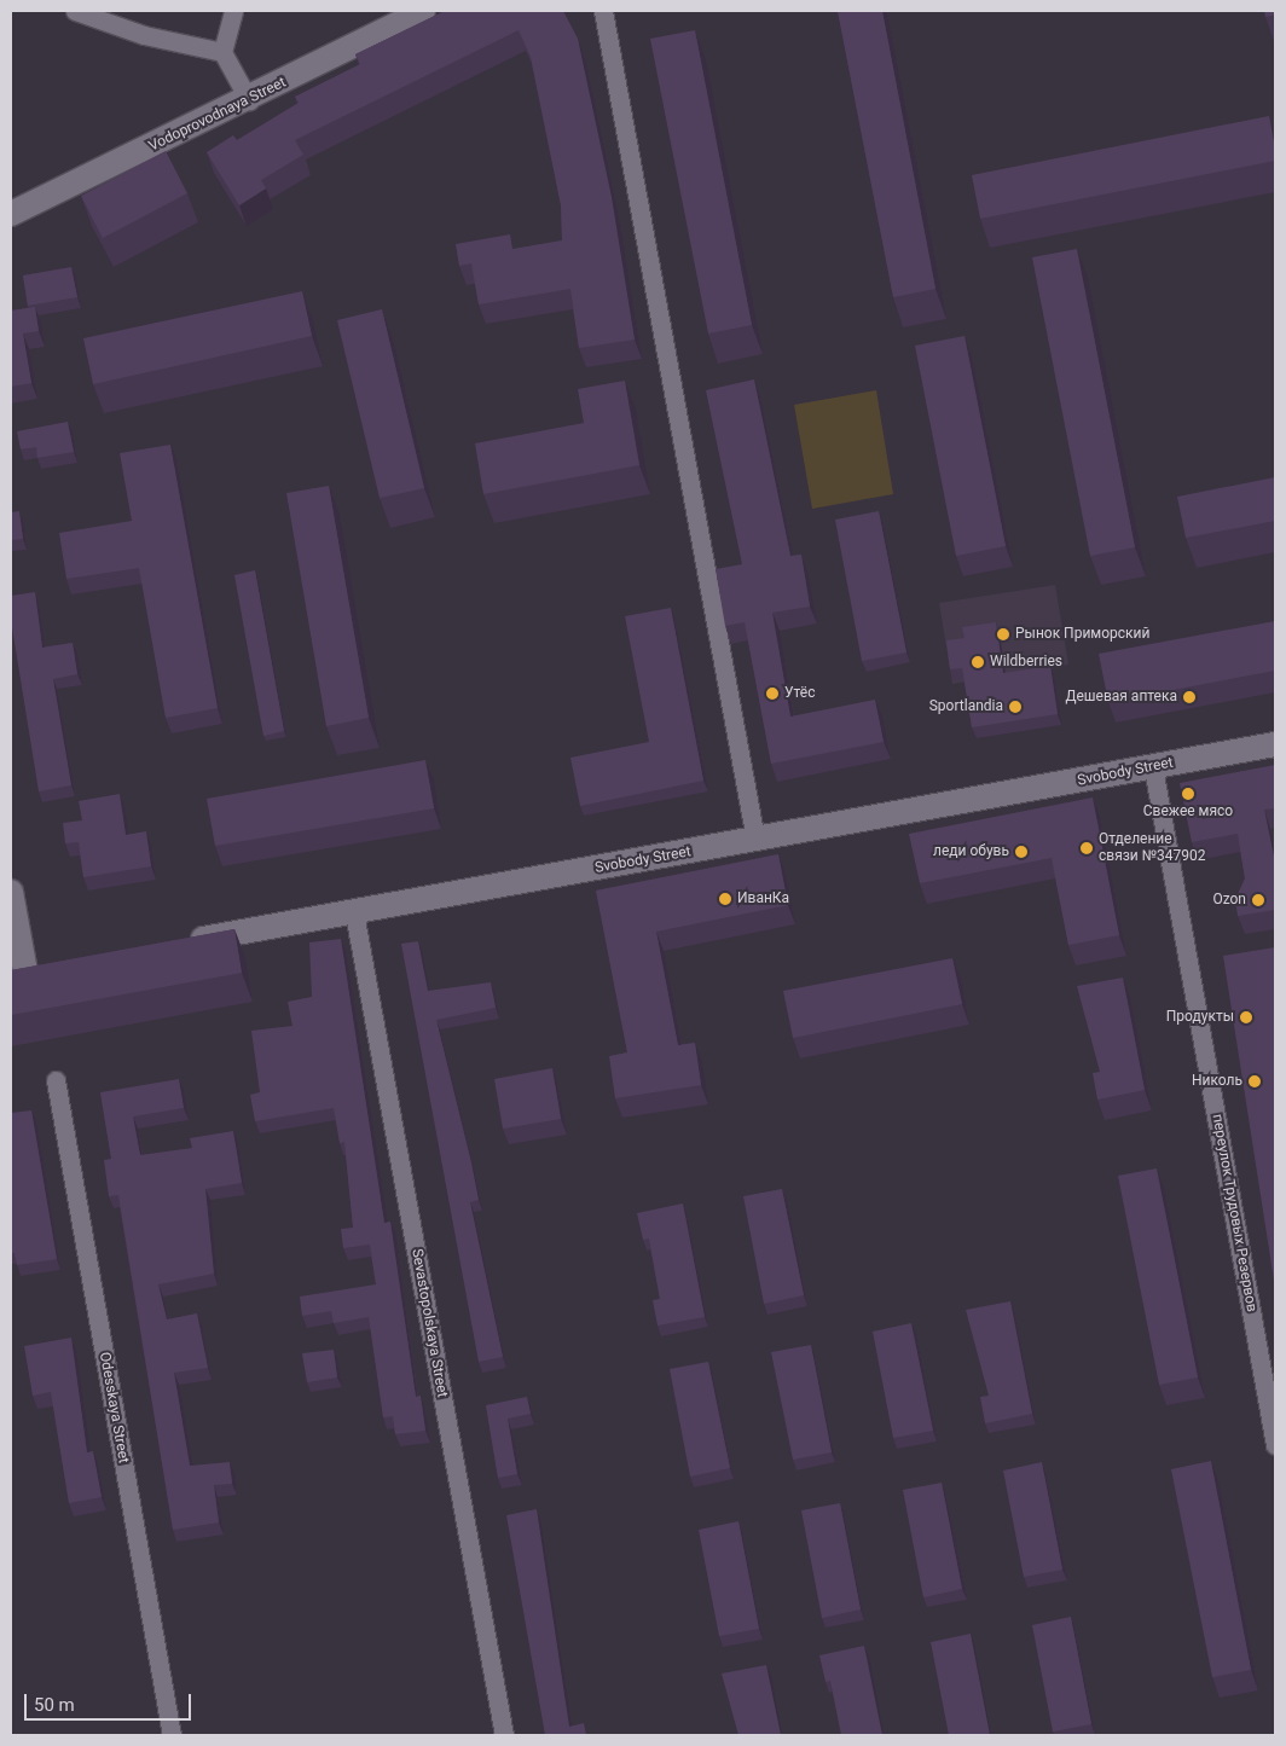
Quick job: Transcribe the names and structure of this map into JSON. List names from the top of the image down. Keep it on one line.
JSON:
{"streets":{"main road":["Vodoprovodnaya Street","Svobody Street"],"street":["переулок Трудовых Резервов","Sevastopolskaya Street","Odesskaya Street"]},"crossings":[["Svobody Street","переулок Трудовых Резервов"],["Svobody Street","Sevastopolskaya Street"]],"places":["Рынок Приморский","Wildberries","Утёс","Дешевая аптека","Sportlandia","Свежее мясо","Отделение связи №347902","леди обувь","ИванКа","Ozon","Продукты","Николь"],"scale_bar":"50 m"}
